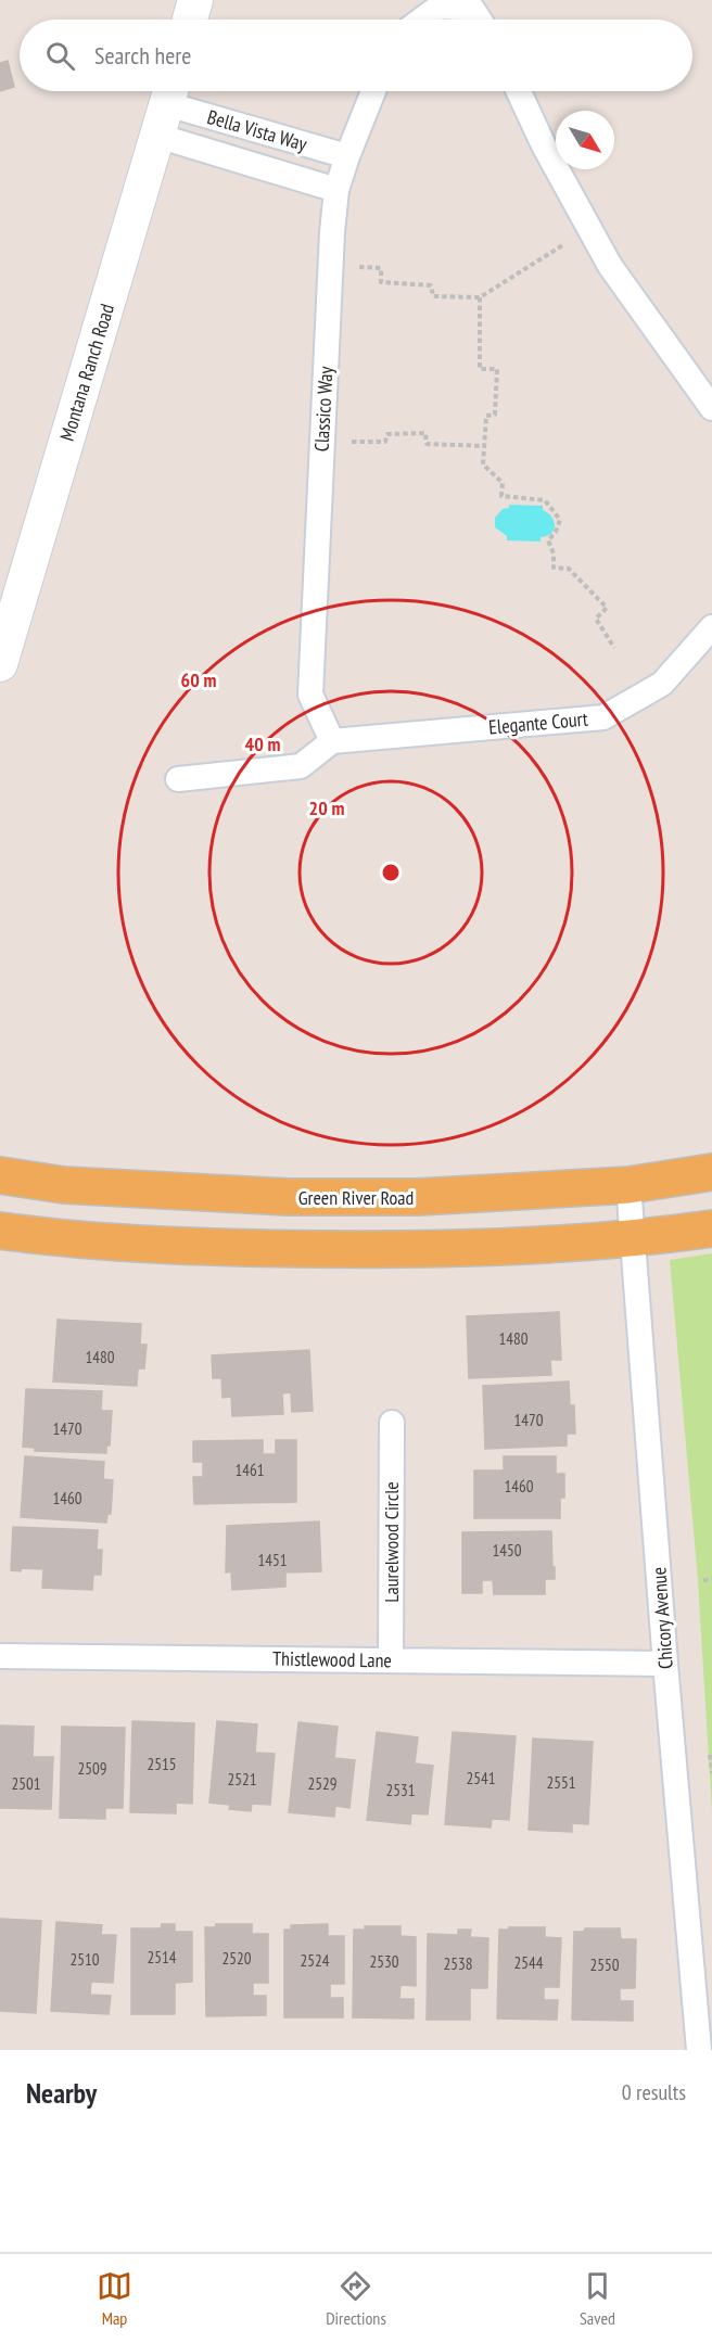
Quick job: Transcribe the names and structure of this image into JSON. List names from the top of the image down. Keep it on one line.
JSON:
{"streets":{"main road":["Green River Road"],"street":["Bella Vista Way","Montana Ranch Road","Classico Way","Elegante Court","Laurelwood Circle","Chicory Avenue","Thistlewood Lane"]},"crossings":[["Bella Vista Way","Montana Ranch Road"],["Bella Vista Way","Classico Way"],["Classico Way","Elegante Court"],["Green River Road","Chicory Avenue"],["Laurelwood Circle","Thistlewood Lane"],["Chicory Avenue","Thistlewood Lane"]],"house_numbers":["1480","1480","1470","1470","1461","1460","1460","1450","1451","2515","2509","2541","2521","2551","2501","2529","2531","2514","2520","2510","2524","2530","2544","2538","2550"],"north":"bottom right","page":{"search":"Search here","heading":["Nearby","0 results"],"nav":["Map","Directions","Saved"]},"rings":["60 m","40 m","20 m"]}
